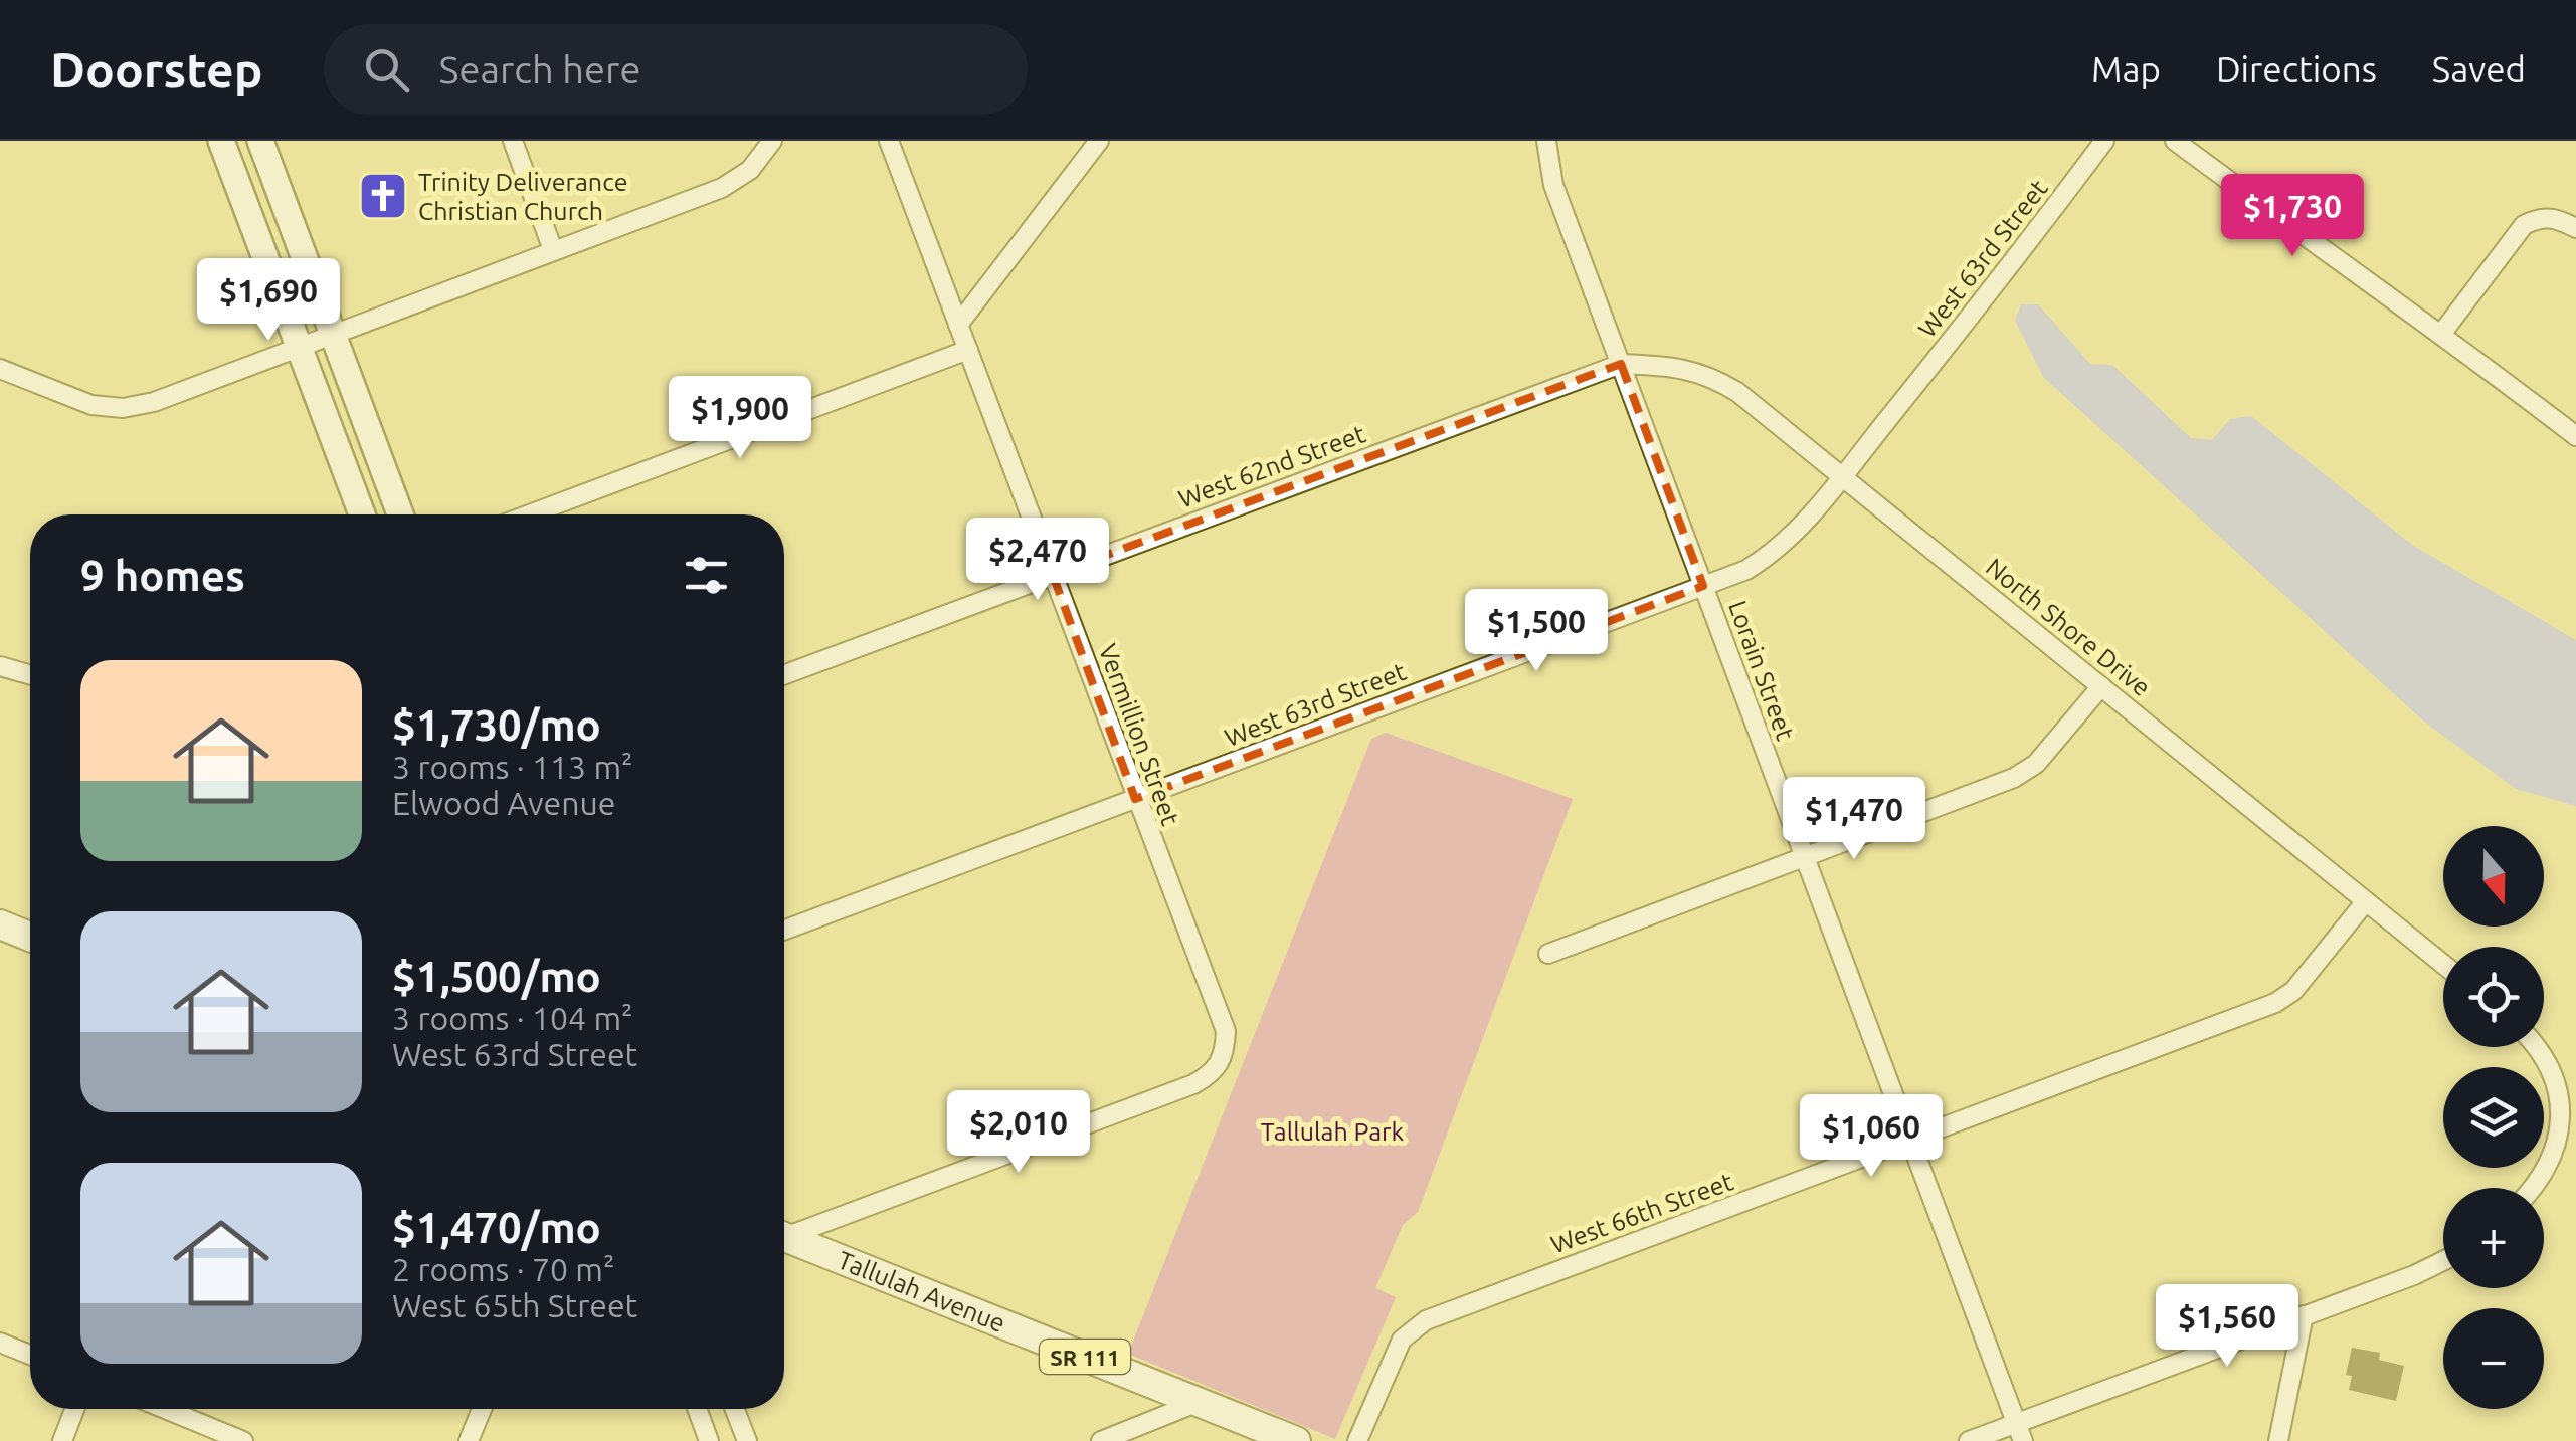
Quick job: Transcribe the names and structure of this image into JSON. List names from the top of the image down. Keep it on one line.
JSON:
{"streets":{"main road":["Tallulah Avenue","SR 111"],"street":["West 63rd Street","West 62nd Street","North Shore Drive","Lorain Street","Vermillion Street","West 66th Street"]},"crossings":[["West 63rd Street","North Shore Drive"],["West 63rd Street","Lorain Street"],["West 63rd Street","Vermillion Street"],["West 62nd Street","North Shore Drive"],["West 62nd Street","Lorain Street"],["West 62nd Street","Vermillion Street"],["North Shore Drive","Lorain Street"],["North Shore Drive","West 66th Street"],["Lorain Street","West 66th Street"]],"parks":["Tallulah Park"],"places":{"church":["Trinity Deliverance Christian Church"]},"north":"bottom","page":{"header":"Doorstep","search":"Search here","nav":["Map","Directions","Saved"],"price":["$1,730","$1,690","$1,900","$2,470","$1,500","$1,470","$2,010","$1,060","$1,560"],"heading":"9 homes","list":[{"name":"$1,730/mo","note":"3 rooms · 113 m² · Elwood Avenue"},{"name":"$1,500/mo","note":"3 rooms · 104 m² · West 63rd Street"},{"name":"$1,470/mo","note":"2 rooms · 70 m² · West 65th Street"}],"map_buttons":["+","−"]}}
